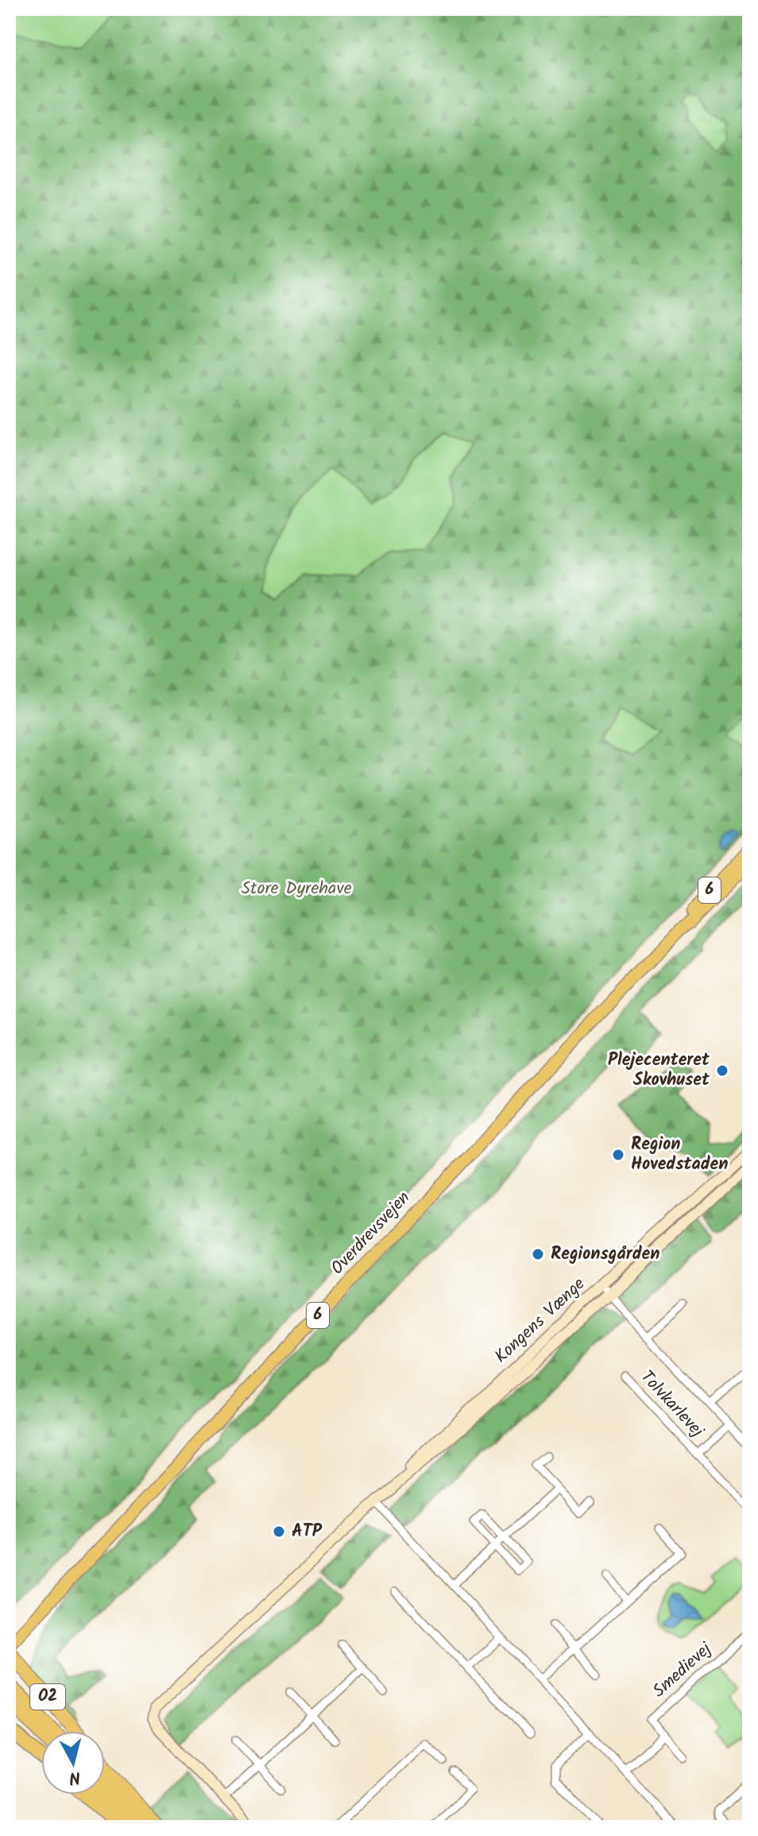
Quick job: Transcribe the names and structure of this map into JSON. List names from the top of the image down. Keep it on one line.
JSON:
{"streets":{"highway":["O2"],"main road":["6","Overdrevsvejen"],"street":["Kongens Vænge","Tolvkarlevej","Smedievej"]},"crossings":[["Overdrevsvejen","O2"],["Kongens Vænge","Tolvkarlevej"]],"parks":["Store Dyrehave"],"places":["Plejecenteret Skovhuset","Region Hovedstaden","Regionsgården","ATP"],"north":"bottom"}
